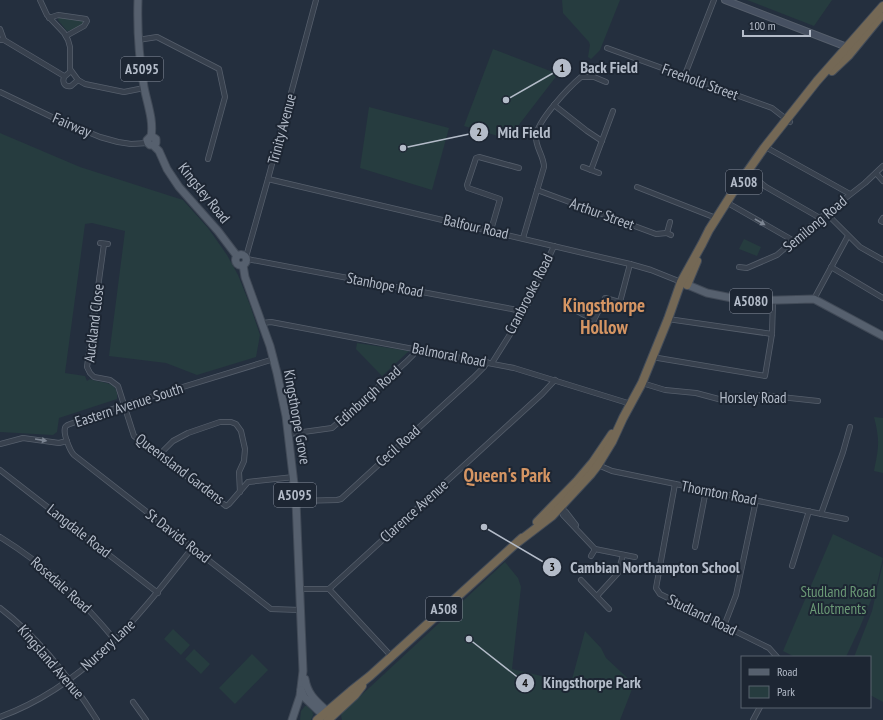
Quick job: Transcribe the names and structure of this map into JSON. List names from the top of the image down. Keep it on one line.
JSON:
{"streets":{"highway":["A508"],"main road":["A5095","Kingsley Road","A5080","Kingsthorpe Grove"],"street":["Freehold Street","Fairway","Trinity Avenue","Arthur Street","Semilong Road","Balfour Road","Stanhope Road","Cranbrooke Road","Auckland Close","Balmoral Road","Edinburgh Road","Horsley Road","Eastern Avenue South","Cecil Road","Queensland Gardens","Thornton Road","Clarence Avenue","Langdale Road","St Davids Road","Rosedale Road","Studland Road","Nursery Lane","Kingsland Avenue"]},"crossings":[["A5095","Fairway"],["A5095","A508"],["A5095","Kingsley Road"],["A5095","Kingsthorpe Grove"],["Freehold Street","A508"],["Fairway","Kingsley Road"],["Trinity Avenue","Kingsley Road"],["Trinity Avenue","Balfour Road"],["Trinity Avenue","Stanhope Road"],["Trinity Avenue","Kingsthorpe Grove"],["A508","Balfour Road"],["A508","A5080"],["A508","Balmoral Road"],["A508","Horsley Road"],["A508","Thornton Road"],["Kingsley Road","Stanhope Road"],["Kingsley Road","Kingsthorpe Grove"],["Balfour Road","Cranbrooke Road"],["Balfour Road","A5080"],["Stanhope Road","Cranbrooke Road"],["Stanhope Road","Kingsthorpe Grove"],["Cranbrooke Road","Balmoral Road"],["Cranbrooke Road","Cecil Road"],["Auckland Close","Eastern Avenue South"],["Auckland Close","Queensland Gardens"],["Balmoral Road","Edinburgh Road"],["Balmoral Road","Kingsthorpe Grove"],["Balmoral Road","Cecil Road"],["Balmoral Road","Clarence Avenue"],["Edinburgh Road","Kingsthorpe Grove"],["Eastern Avenue South","Kingsthorpe Grove"],["Eastern Avenue South","Queensland Gardens"],["Eastern Avenue South","St Davids Road"],["Kingsthorpe Grove","Cecil Road"],["Kingsthorpe Grove","St Davids Road"],["Thornton Road","Studland Road"],["Langdale Road","Nursery Lane"],["St Davids Road","Nursery Lane"],["Rosedale Road","Nursery Lane"],["Nursery Lane","Kingsland Avenue"]],"districts":["Kingsthorpe Hollow","Queen's Park"],"parks":["Studland Road Allotments"],"places":["Back Field","Mid Field","Cambian Northampton School","Kingsthorpe Park"],"legend":["Road","Park"],"scale_bar":"100 m"}
